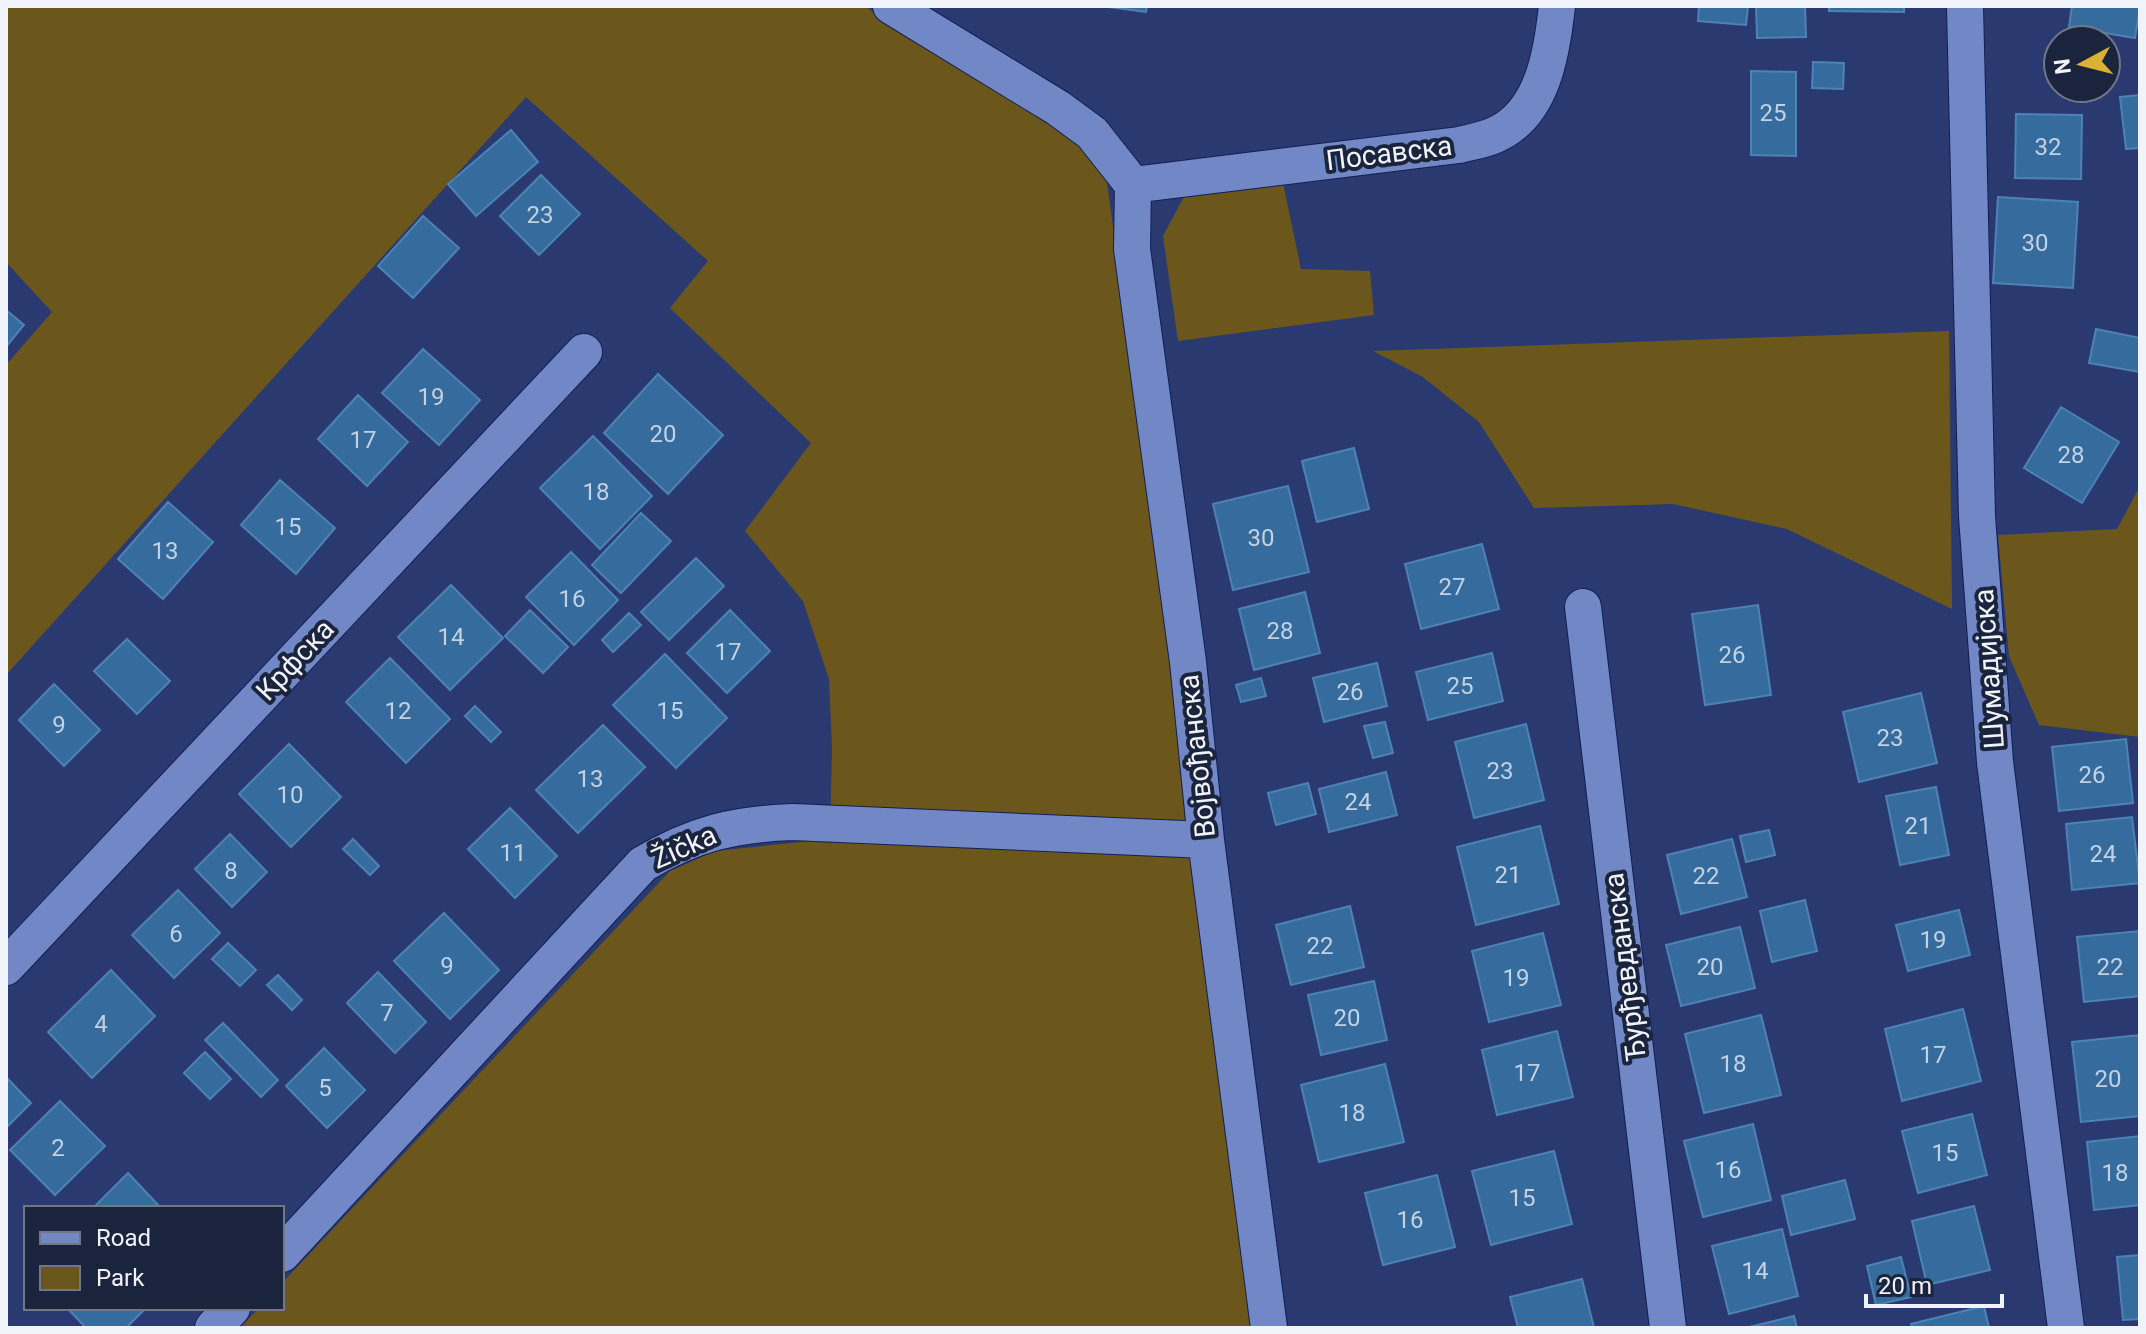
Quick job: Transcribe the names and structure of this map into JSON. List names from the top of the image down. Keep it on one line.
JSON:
{"streets":{"street":["Посавска","Крфска","Шумадијска","Војвођанска","Žička","Ђурђевданска"]},"crossings":[["Посавска","Војвођанска"],["Војвођанска","Žička"]],"house_numbers":["25","32","23","30","19","20","17","28","18","15","30","13","27","16","28","14","17","26","25","26","12","15","9","23","23","26","13","10","24","21","11","24","8","21","22","6","19","22","9","20","22","19","7","20","4","17","18","17","20","5","18","2","15","16","18","15","16","14"],"legend":["Road","Park"],"scale_bar":"20 m","north":"left"}
